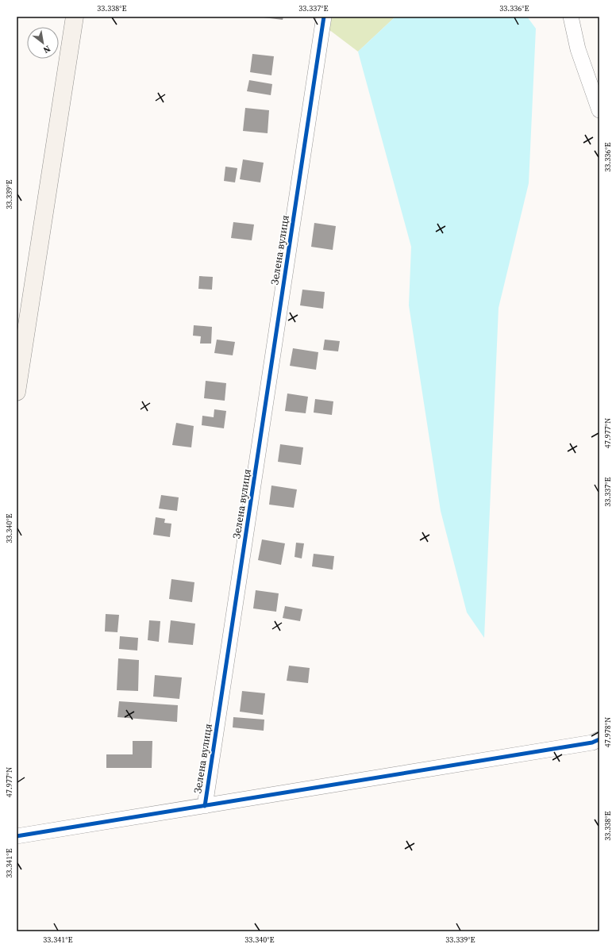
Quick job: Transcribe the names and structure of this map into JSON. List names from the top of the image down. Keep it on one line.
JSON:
{"streets":{"street":["Зелена вулиця"]},"north":"bottom right","coordinates":["33.338°E","33.337°E","33.336°E","33.339°E","47.977°N","33.340°E","47.978°N","33.341°E"]}
